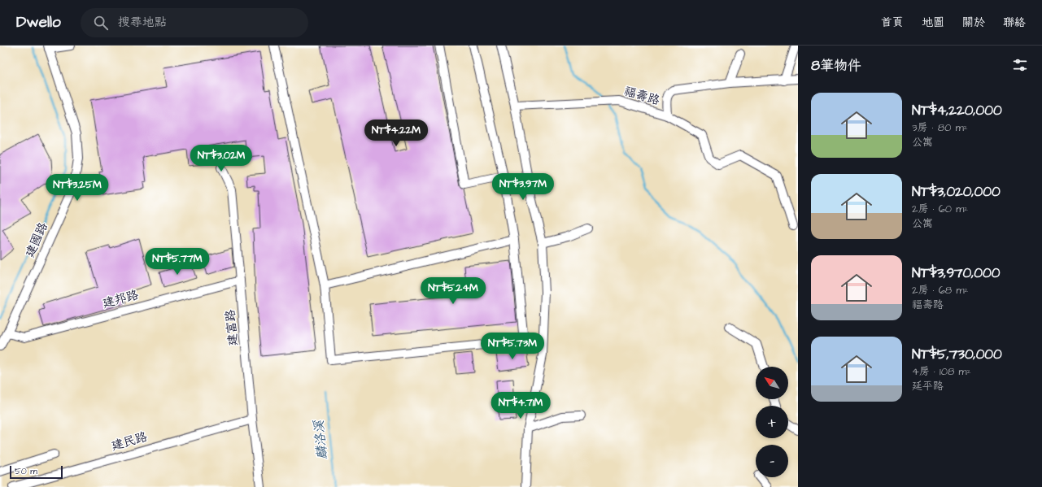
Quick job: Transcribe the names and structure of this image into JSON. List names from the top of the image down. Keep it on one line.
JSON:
{"streets":{"street":["福壽路","建國路","建邦路","建富路","建民路"]},"crossings":[["建國路","建邦路"],["建邦路","建富路"],["建富路","建民路"]],"water":["麟洛溪"],"scale_bar":"50 m","north":"top left","page":{"header":"Dwello","search":"搜尋地點","nav":["首頁","地圖","關於","聯絡"],"heading":"8筆物件","list":[{"name":"NT$4,220,000","note":"3房 · 80 m² · 公寓"},{"name":"NT$3,020,000","note":"2房 · 60 m² · 公寓"},{"name":"NT$3,970,000","note":"2房 · 68 m² · 福壽路"},{"name":"NT$5,730,000","note":"4房 · 108 m² · 延平路"}],"price":["NT$4.22M","NT$3.02M","NT$3.97M","NT$3.25M","NT$5.77M","NT$5.24M","NT$5.73M","NT$4.71M"],"map_buttons":["+","−"],"scale":"50 m"}}
